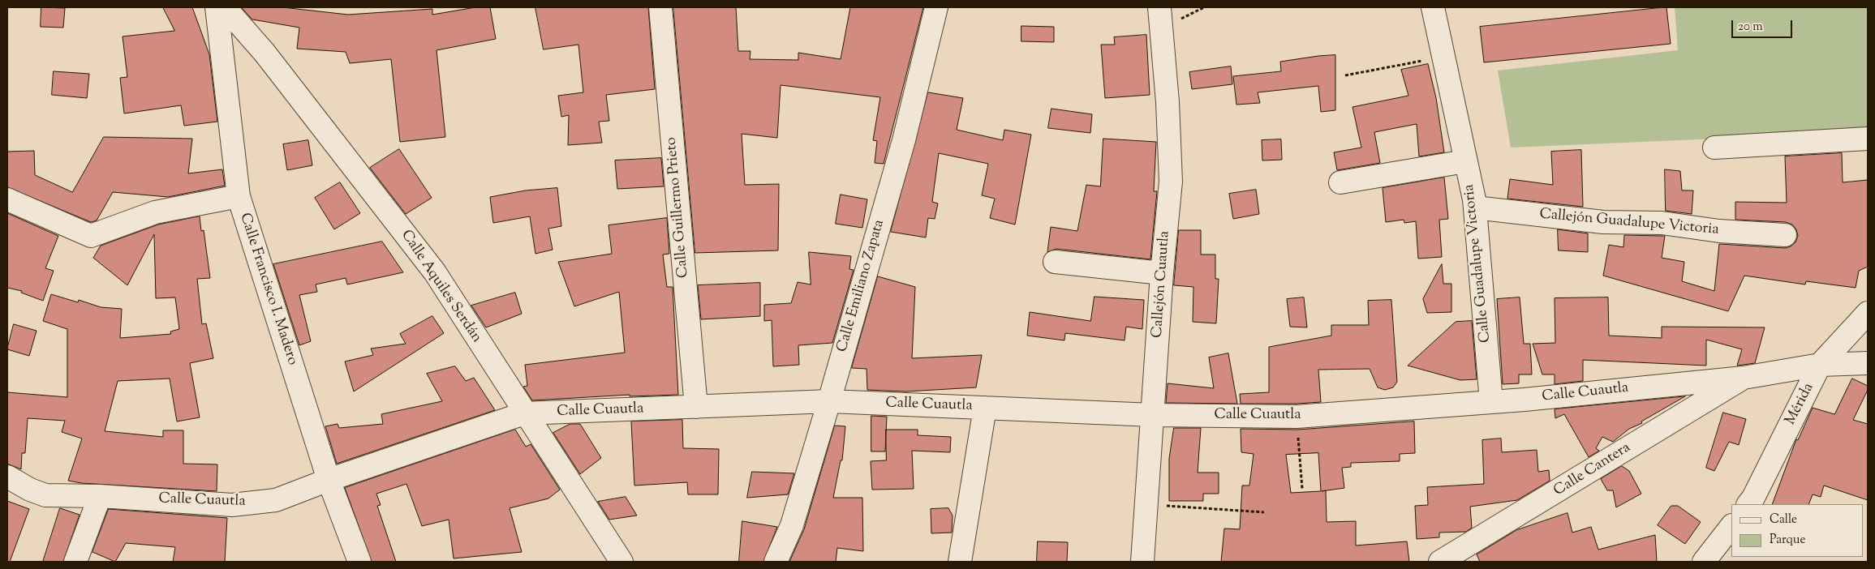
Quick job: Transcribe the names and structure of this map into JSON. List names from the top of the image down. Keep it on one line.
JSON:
{"streets":{"street":["Calle Guillermo Prieto","Callejón Guadalupe Victoria","Calle Guadalupe Victoria","Callejón Cuautla","Calle Emiliano Zapata","Calle Aquiles Serdán","Calle Francisco I. Madero","Calle Cuautla","Mérida","Calle Cantera"]},"crossings":[["Calle Guillermo Prieto","Calle Cuautla"],["Callejón Guadalupe Victoria","Calle Guadalupe Victoria"],["Calle Guadalupe Victoria","Calle Cuautla"],["Callejón Cuautla","Calle Cuautla"],["Calle Emiliano Zapata","Calle Cuautla"],["Calle Aquiles Serdán","Calle Cuautla"],["Calle Francisco I. Madero","Calle Cuautla"],["Calle Cuautla","Mérida"],["Calle Cuautla","Calle Cantera"]],"legend":["Calle","Parque"],"scale_bar":"20 m"}
